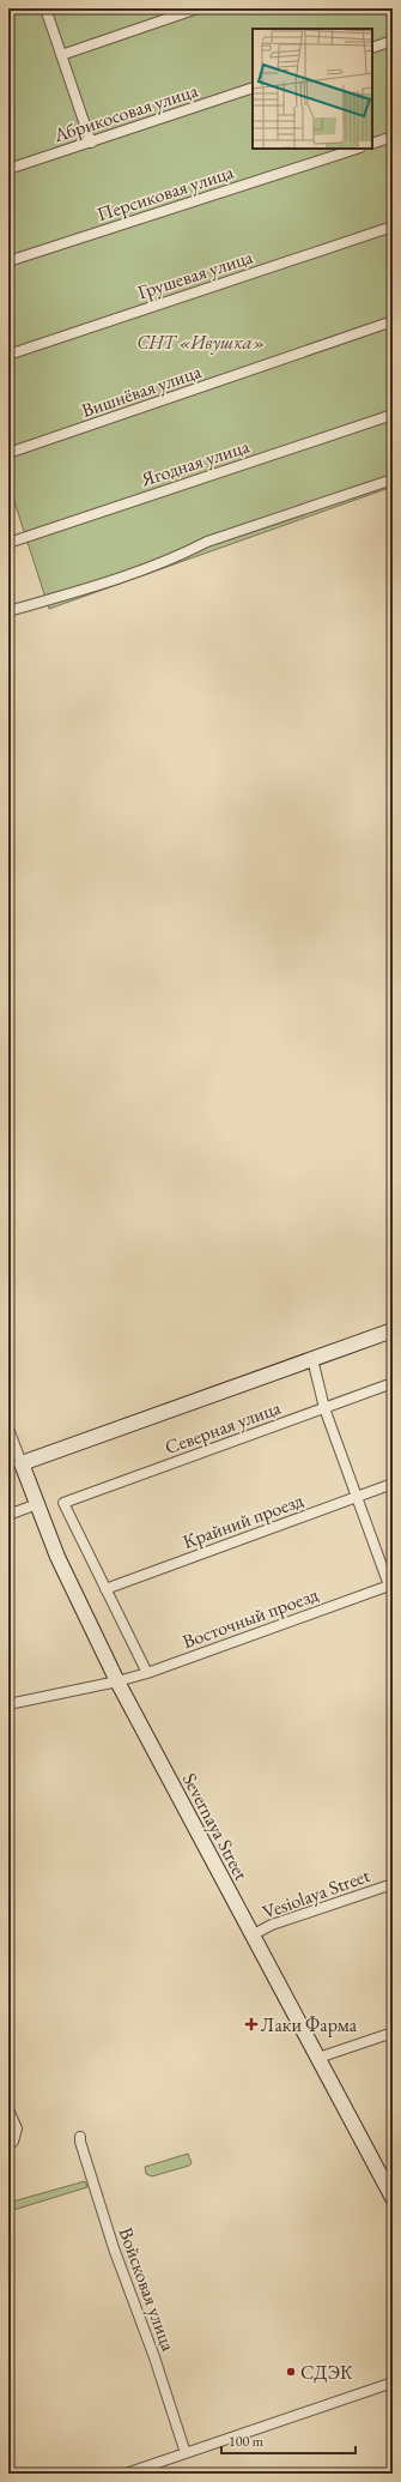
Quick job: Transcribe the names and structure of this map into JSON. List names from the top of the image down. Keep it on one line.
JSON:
{"streets":{"street":["Абрикосовая улица","Персиковая улица","Грушевая улица","Вишнёвая улица","Ягодная улица","Северная улица","Крайний проезд","Восточный проезд","Severnaya Street","Vesiolaya Street","Войсковая улица"]},"crossings":[["Северная улица","Крайний проезд"],["Восточный проезд","Severnaya Street"],["Severnaya Street","Vesiolaya Street"]],"parks":["СНТ «Ивушка»"],"places":{"health":["Лаки Фарма"],"other":["СДЭК"]},"scale_bar":"100 m"}
